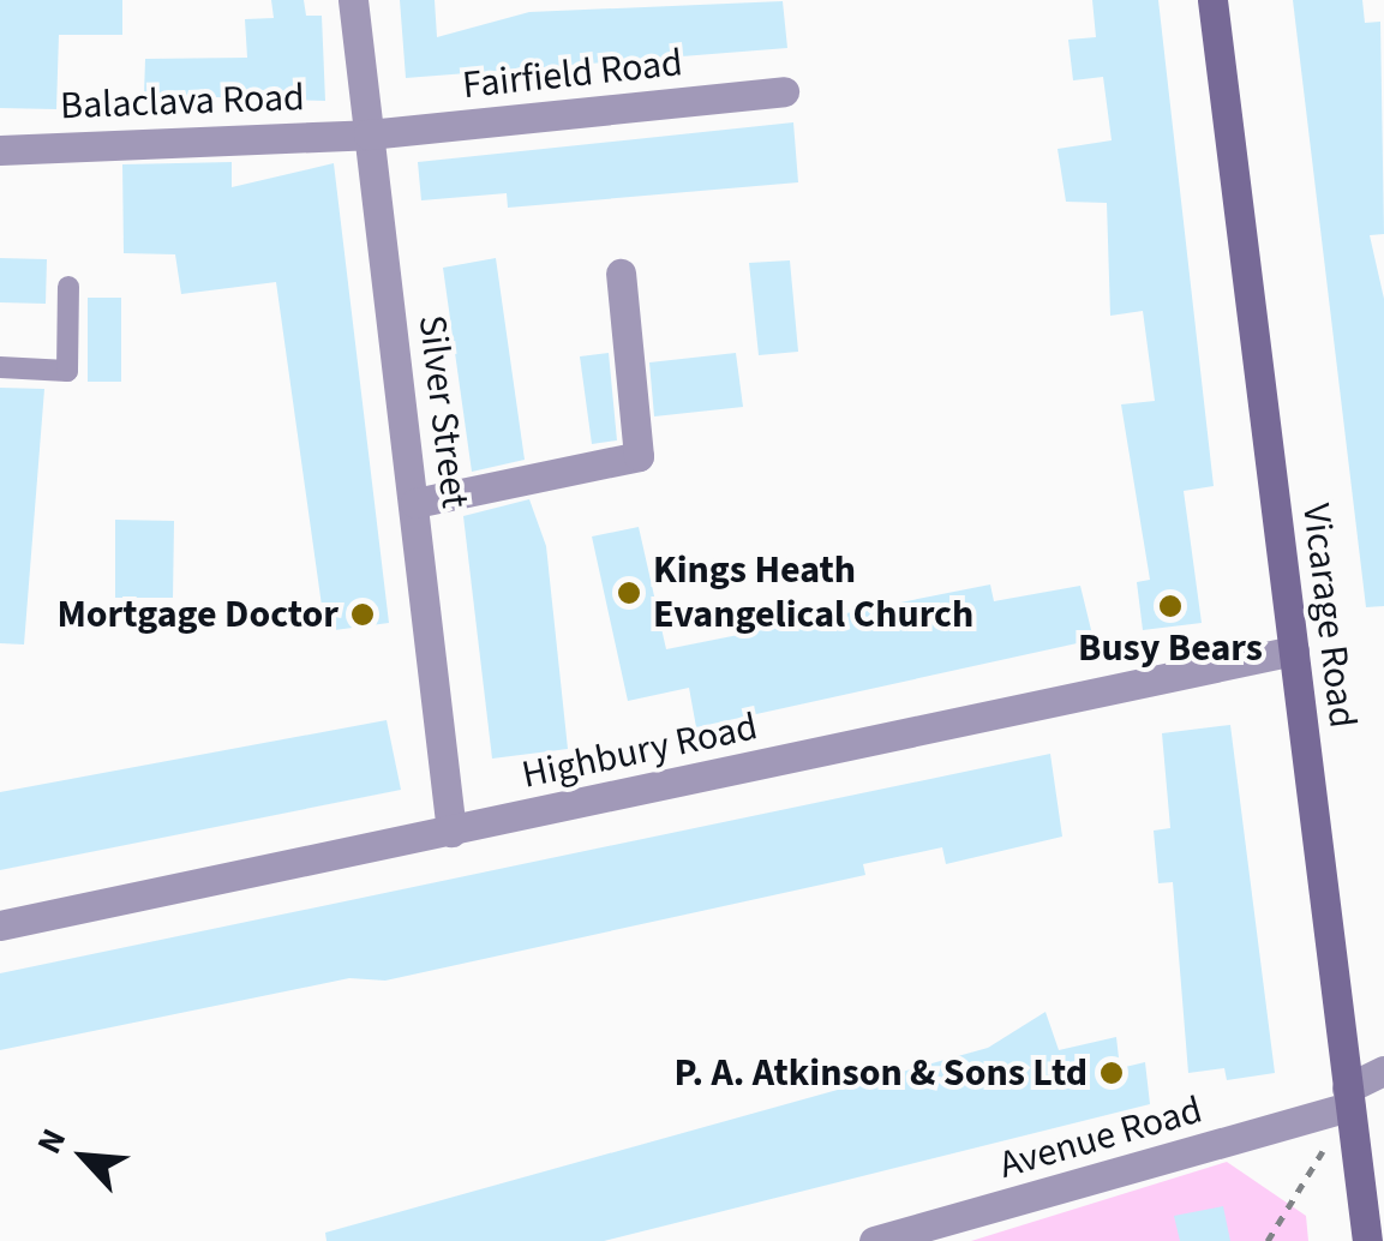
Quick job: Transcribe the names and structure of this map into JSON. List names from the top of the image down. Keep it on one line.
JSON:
{"streets":{"main road":["Vicarage Road"],"street":["Fairfield Road","Balaclava Road","Silver Street","Highbury Road","Avenue Road"]},"crossings":[["Fairfield Road","Balaclava Road"],["Fairfield Road","Silver Street"],["Balaclava Road","Silver Street"],["Silver Street","Highbury Road"],["Vicarage Road","Highbury Road"],["Vicarage Road","Avenue Road"]],"places":["Kings Heath Evangelical Church","Busy Bears","Mortgage Doctor","P. A. Atkinson & Sons Ltd"],"north":"top left"}
